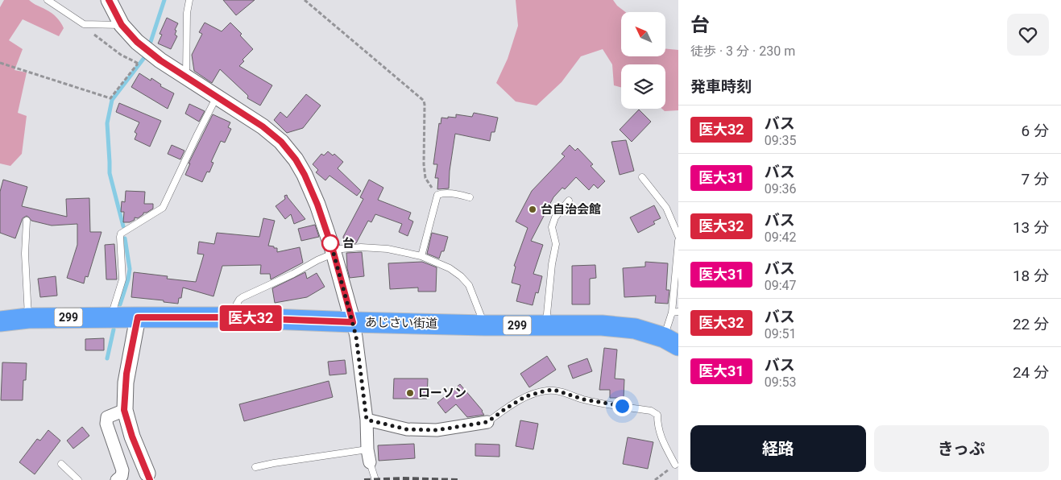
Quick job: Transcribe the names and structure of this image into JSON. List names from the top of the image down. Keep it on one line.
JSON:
{"streets":{"highway":["299","あじさい街道"]},"places":["台自治会館","台","ローソン"],"lines":["bus line 医大32"],"north":"top left","page":{"on_map":"医大32","heading":[["台","徒歩 · 3 分 · 230 m"],"発車時刻"],"list":[{"mark":"医大32","name":"バス","note":"09:35","value":"6 分"},{"mark":"医大31","name":"バス","note":"09:36","value":"7 分"},{"mark":"医大32","name":"バス","note":"09:42","value":"13 分"},{"mark":"医大31","name":"バス","note":"09:47","value":"18 分"},{"mark":"医大32","name":"バス","note":"09:51","value":"22 分"},{"mark":"医大31","name":"バス","note":"09:53","value":"24 分"}],"buttons":["経路","きっぷ"]}}
